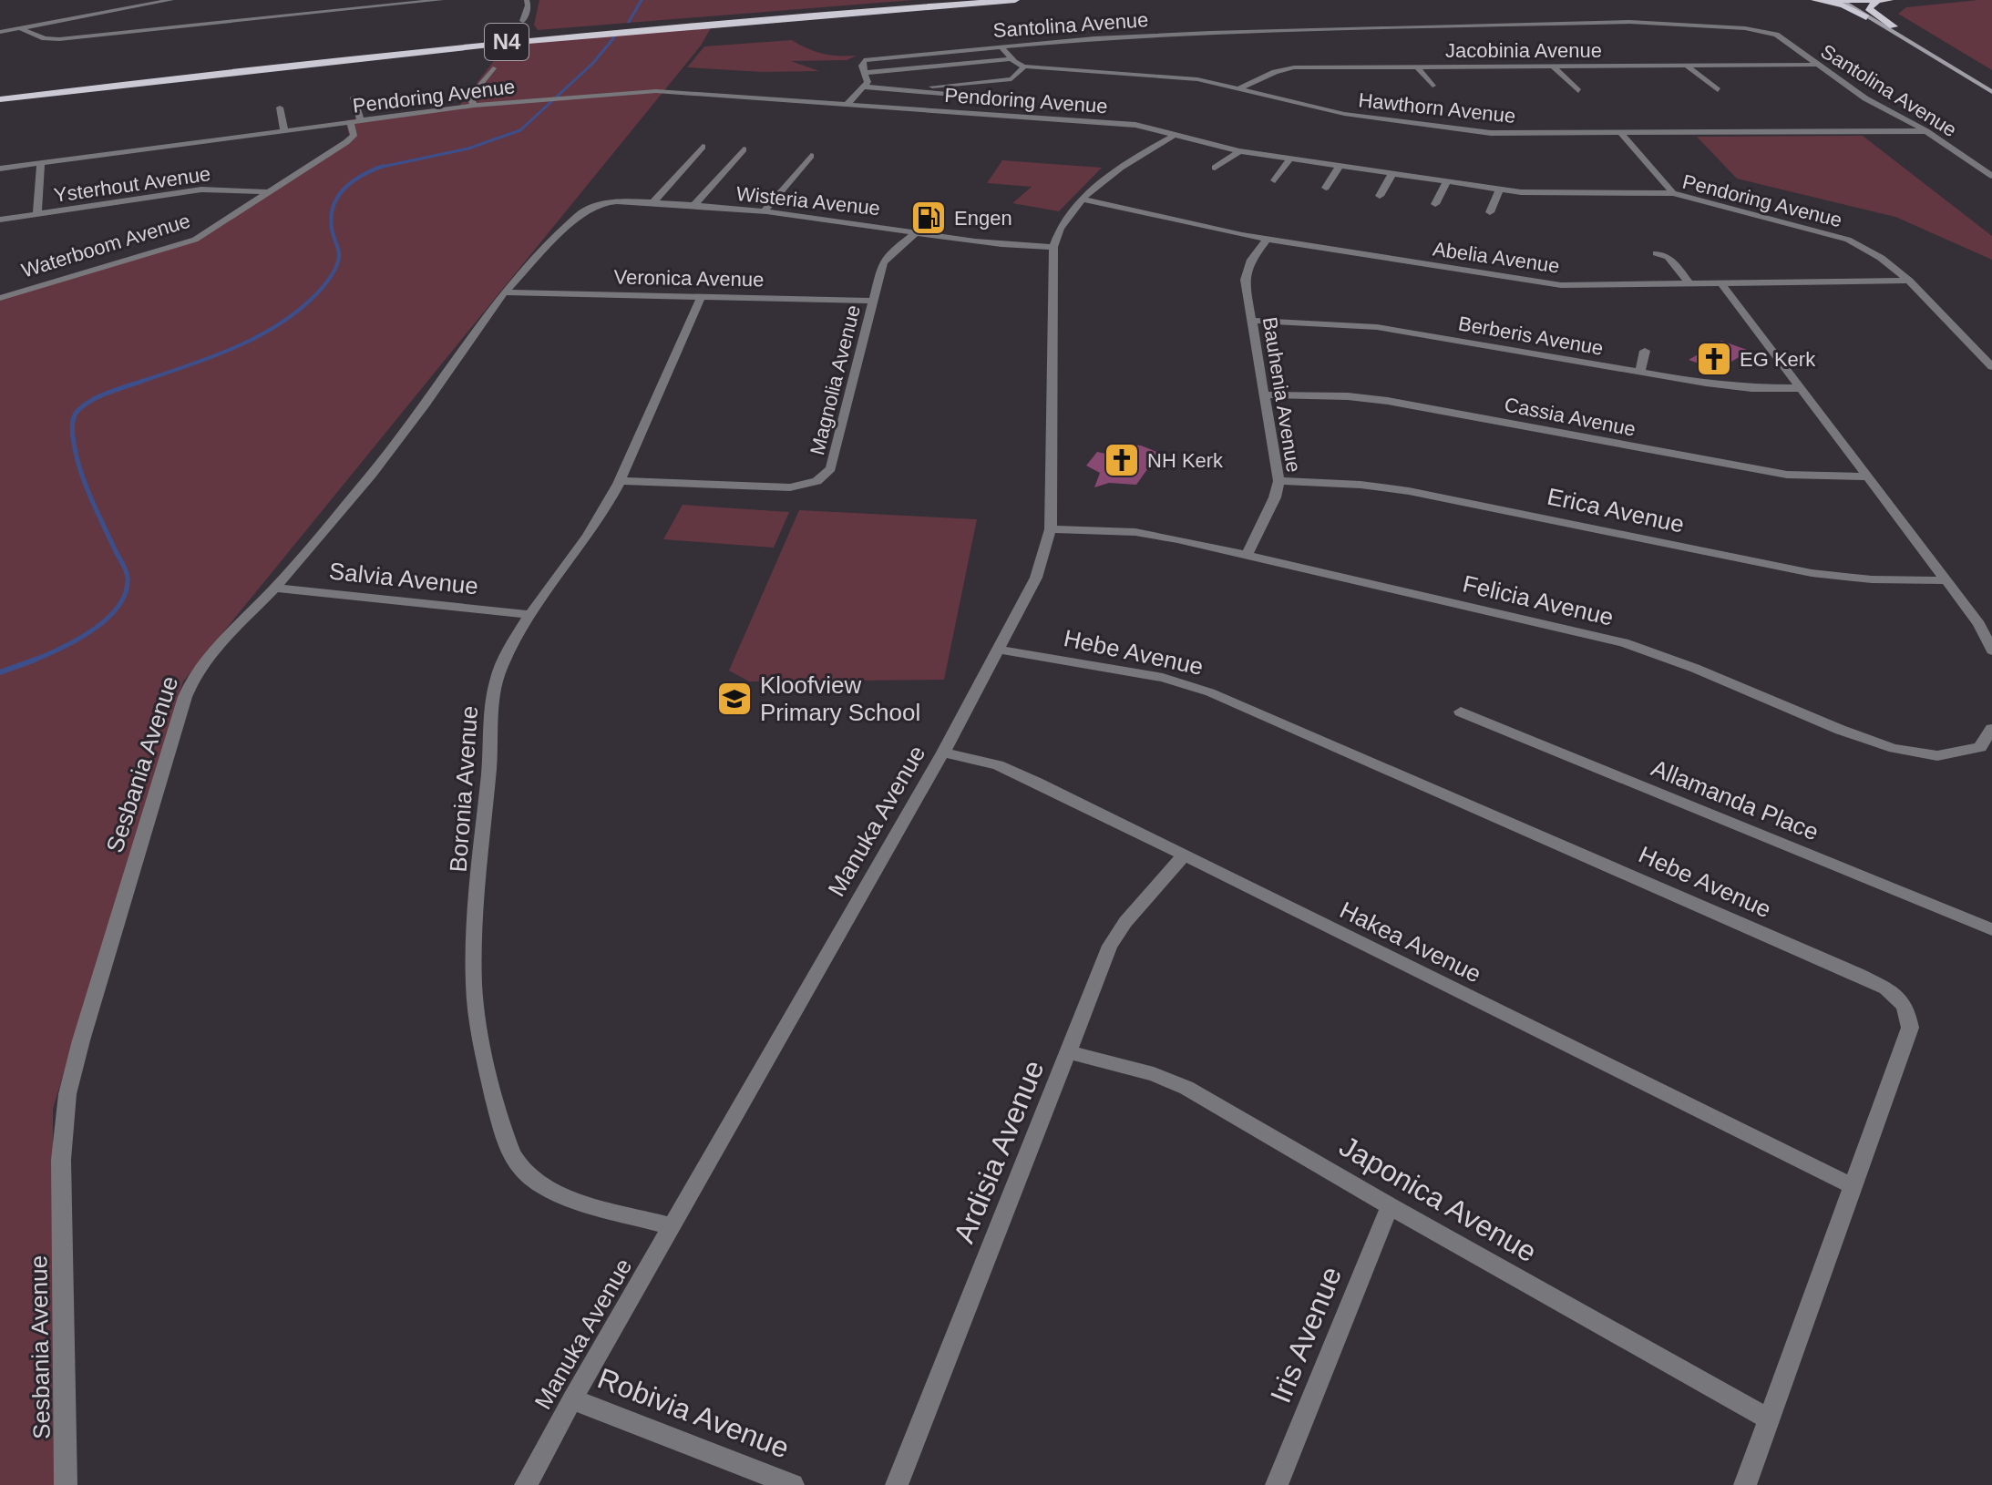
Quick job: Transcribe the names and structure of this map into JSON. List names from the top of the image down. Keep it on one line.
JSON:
{"streets":{"highway":["N4"],"street":["Santolina Avenue","Jacobinia Avenue","Pendoring Avenue","Hawthorn Avenue","Ysterhout Avenue","Wisteria Avenue","Waterboom Avenue","Abelia Avenue","Veronica Avenue","Berberis Avenue","Magnolia Avenue","Bauhenia Avenue","Cassia Avenue","Erica Avenue","Salvia Avenue","Felicia Avenue","Hebe Avenue","Sesbania Avenue","Boronia Avenue","Allamanda Place","Manuka Avenue","Hakea Avenue","Ardisia Avenue","Japonica Avenue","Iris Avenue","Robivia Avenue"]},"crossings":[["Santolina Avenue","Jacobinia Avenue"],["Santolina Avenue","Hawthorn Avenue"],["Jacobinia Avenue","Hawthorn Avenue"],["Pendoring Avenue","Waterboom Avenue"],["Pendoring Avenue","Abelia Avenue"],["Pendoring Avenue","Manuka Avenue"],["Ysterhout Avenue","Waterboom Avenue"],["Wisteria Avenue","Magnolia Avenue"],["Wisteria Avenue","Sesbania Avenue"],["Wisteria Avenue","Manuka Avenue"],["Abelia Avenue","Bauhenia Avenue"],["Abelia Avenue","Manuka Avenue"],["Veronica Avenue","Magnolia Avenue"],["Veronica Avenue","Sesbania Avenue"],["Veronica Avenue","Boronia Avenue"],["Berberis Avenue","Bauhenia Avenue"],["Magnolia Avenue","Boronia Avenue"],["Bauhenia Avenue","Cassia Avenue"],["Bauhenia Avenue","Erica Avenue"],["Bauhenia Avenue","Felicia Avenue"],["Salvia Avenue","Sesbania Avenue"],["Salvia Avenue","Boronia Avenue"],["Felicia Avenue","Manuka Avenue"],["Hebe Avenue","Manuka Avenue"],["Hebe Avenue","Hakea Avenue"],["Hebe Avenue","Japonica Avenue"],["Boronia Avenue","Manuka Avenue"],["Manuka Avenue","Hakea Avenue"],["Manuka Avenue","Robivia Avenue"],["Hakea Avenue","Ardisia Avenue"],["Ardisia Avenue","Japonica Avenue"],["Japonica Avenue","Iris Avenue"]],"places":{"fuel station":["Engen"],"church":["EG Kerk","NH Kerk"],"school or university":["Kloofview Primary School"]}}
